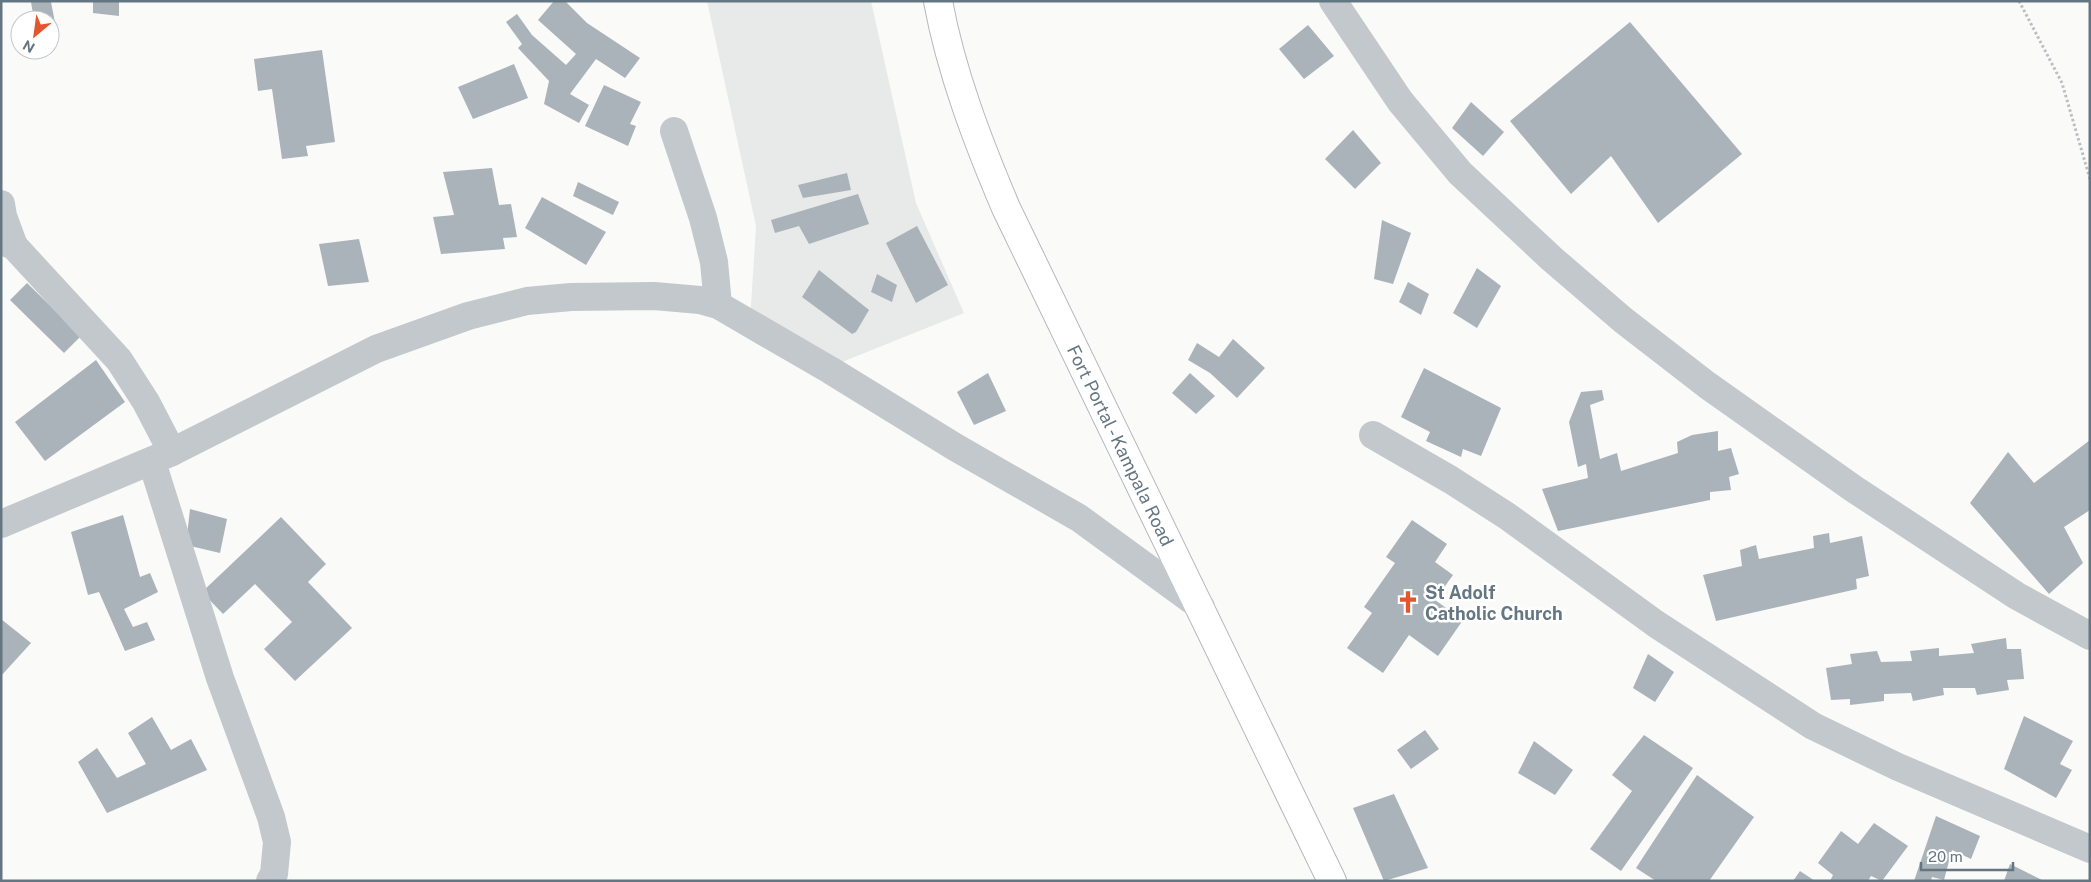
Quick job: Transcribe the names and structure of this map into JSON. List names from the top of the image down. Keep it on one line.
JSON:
{"streets":{"highway":["Fort Portal - Kampala Road"]},"places":{"church":["St Adolf Catholic Church"]},"scale_bar":"20 m","north":"bottom left"}
